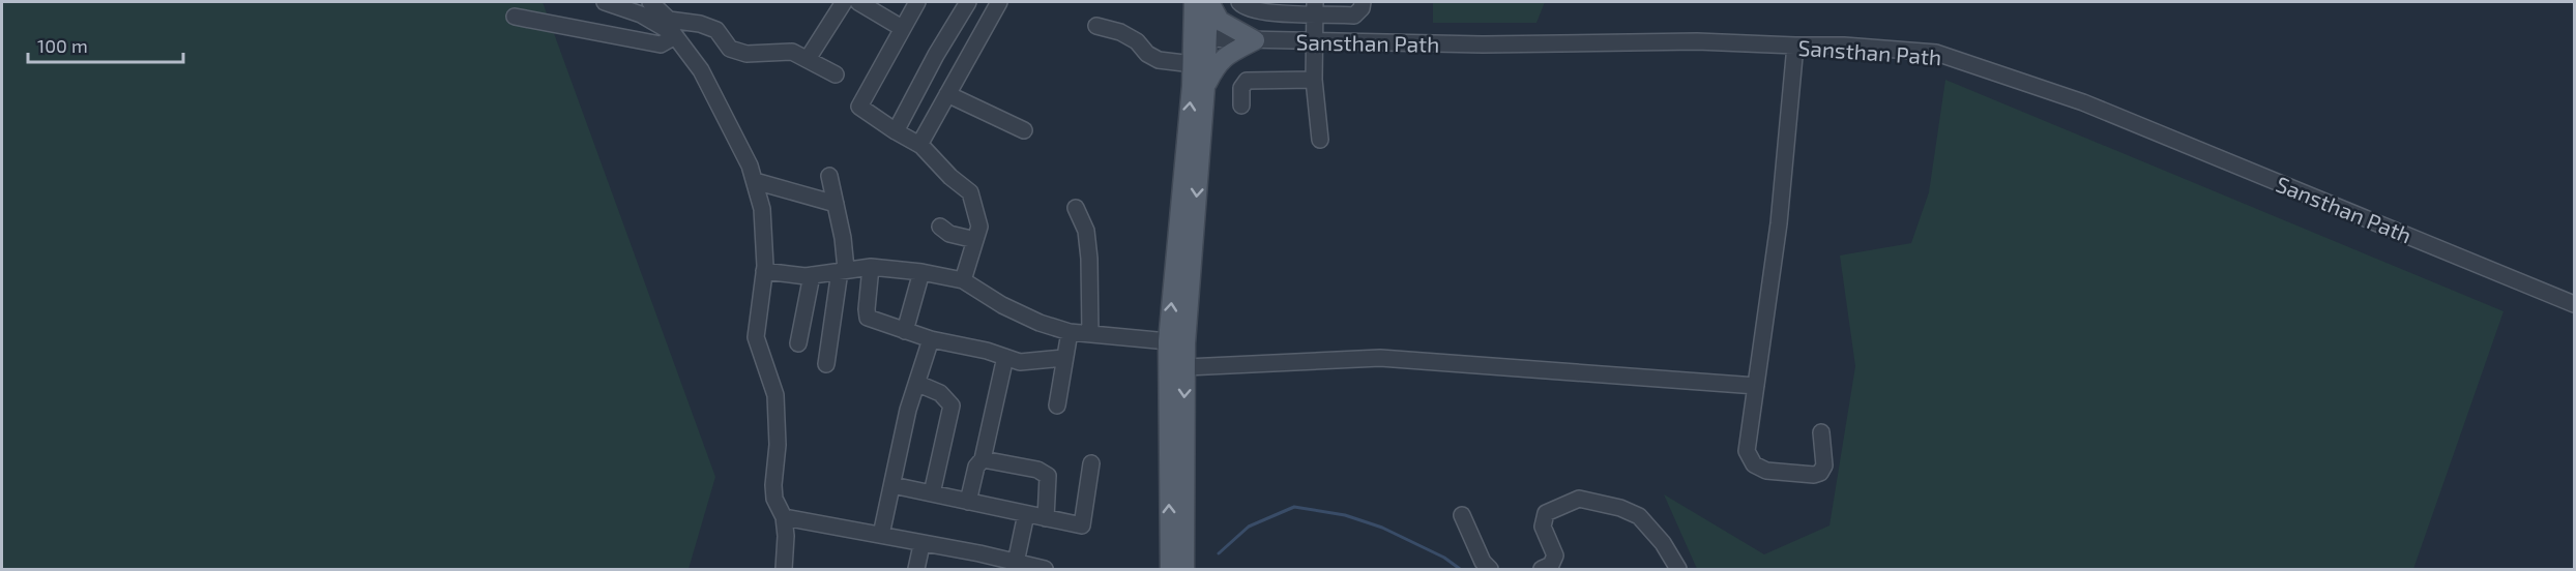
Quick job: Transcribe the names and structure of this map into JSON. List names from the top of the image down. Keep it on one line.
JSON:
{"streets":{"street":["Sansthan Path"]},"scale_bar":"100 m"}
